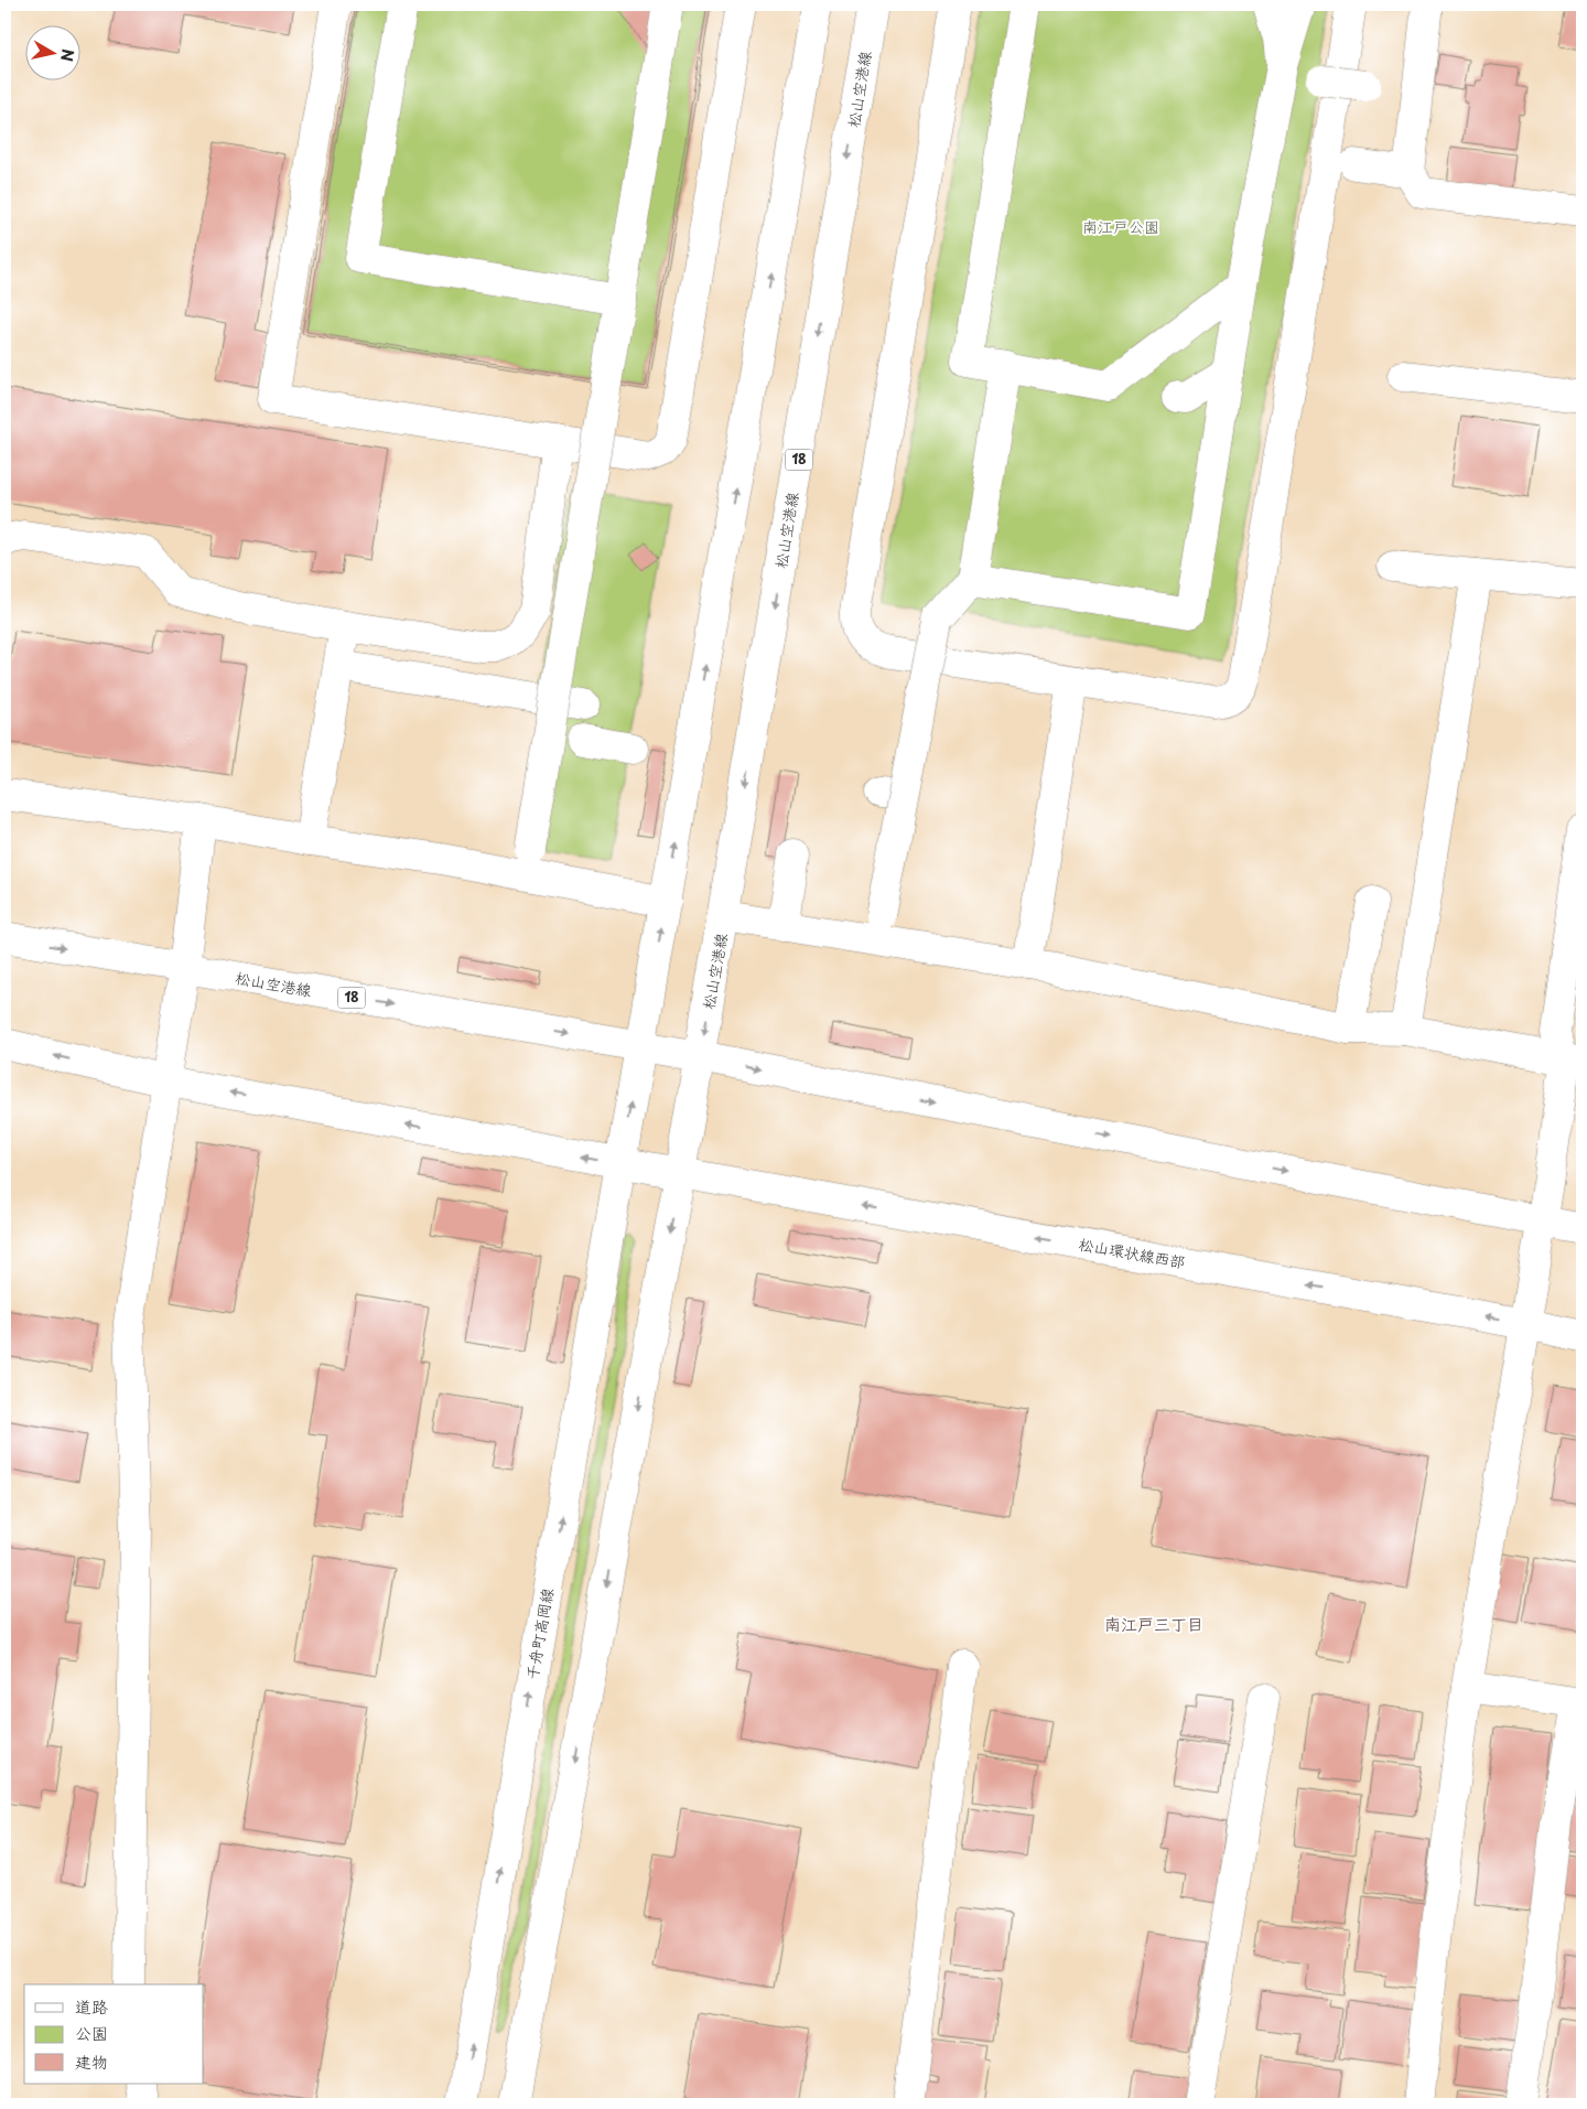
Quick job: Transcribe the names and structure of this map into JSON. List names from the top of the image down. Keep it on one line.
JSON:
{"streets":{"street":["松山空港線","18","松山環状線西部","千舟町高岡線"]},"crossings":[["松山空港線","松山環状線西部"]],"districts":["南江戸三丁目"],"parks":["南江戸公園"],"legend":["道路","公園","建物"],"north":"right"}
